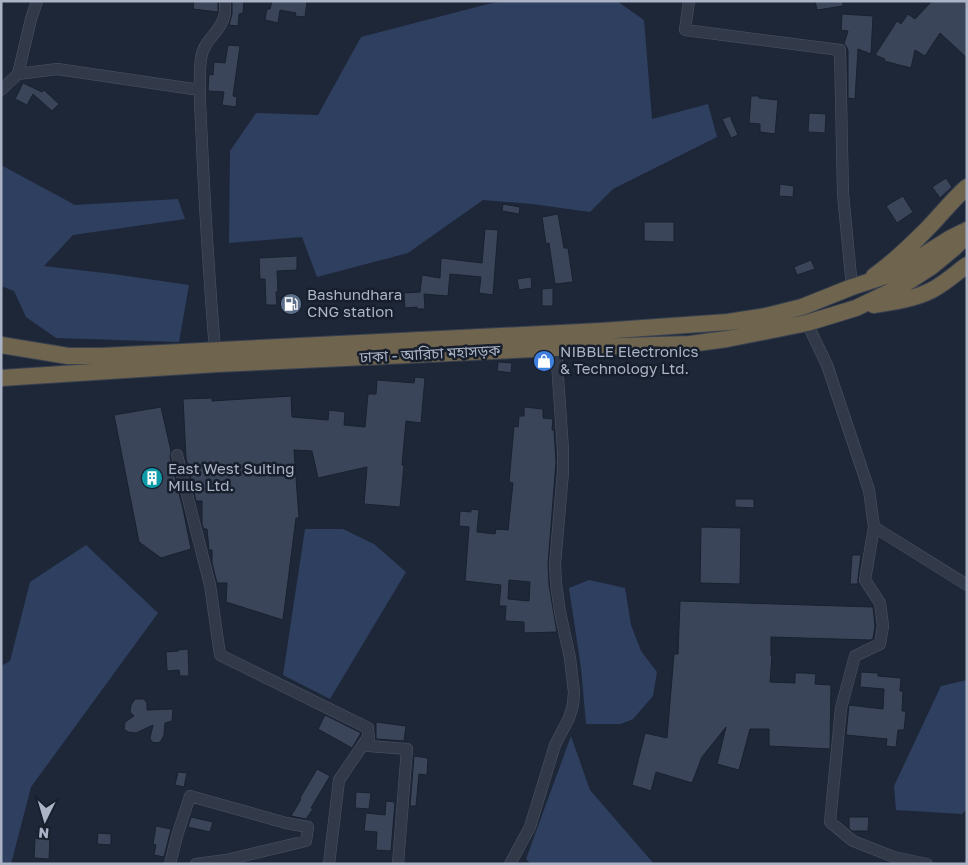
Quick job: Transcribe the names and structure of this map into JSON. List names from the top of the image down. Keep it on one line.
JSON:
{"streets":{"highway":["ঢাকা - আরিচা মহাসড়ক"]},"places":{"fuel station":["Bashundhara CNG station"],"shop":["NIBBLE Electronics & Technology Ltd."],"building":["East West Suiting Mills Ltd."]},"north":"bottom"}
